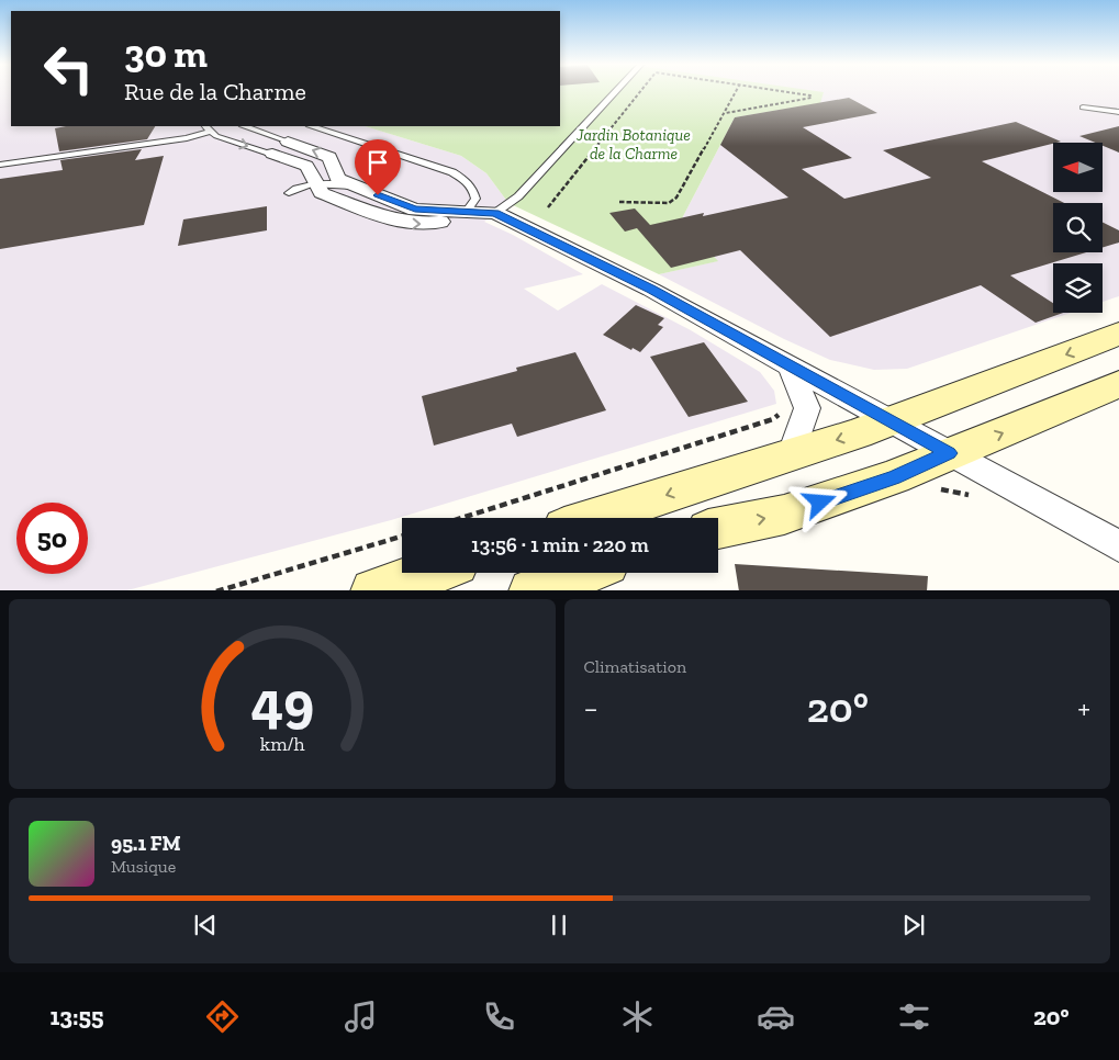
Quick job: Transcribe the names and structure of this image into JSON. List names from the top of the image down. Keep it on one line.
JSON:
{"parks":["Jardin Botanique de la Charme"],"north":"left","page":{"turn":["30 m","Rue de la Charme"],"limit":"50","trip":"13:56 · 1 min · 220 m","tile":"Climatisation","heat":["−","20°","+"],"song":["95.1 FM","Musique"],"tabs":["13:55","20°"],"gauge":["49","km/h"]}}
